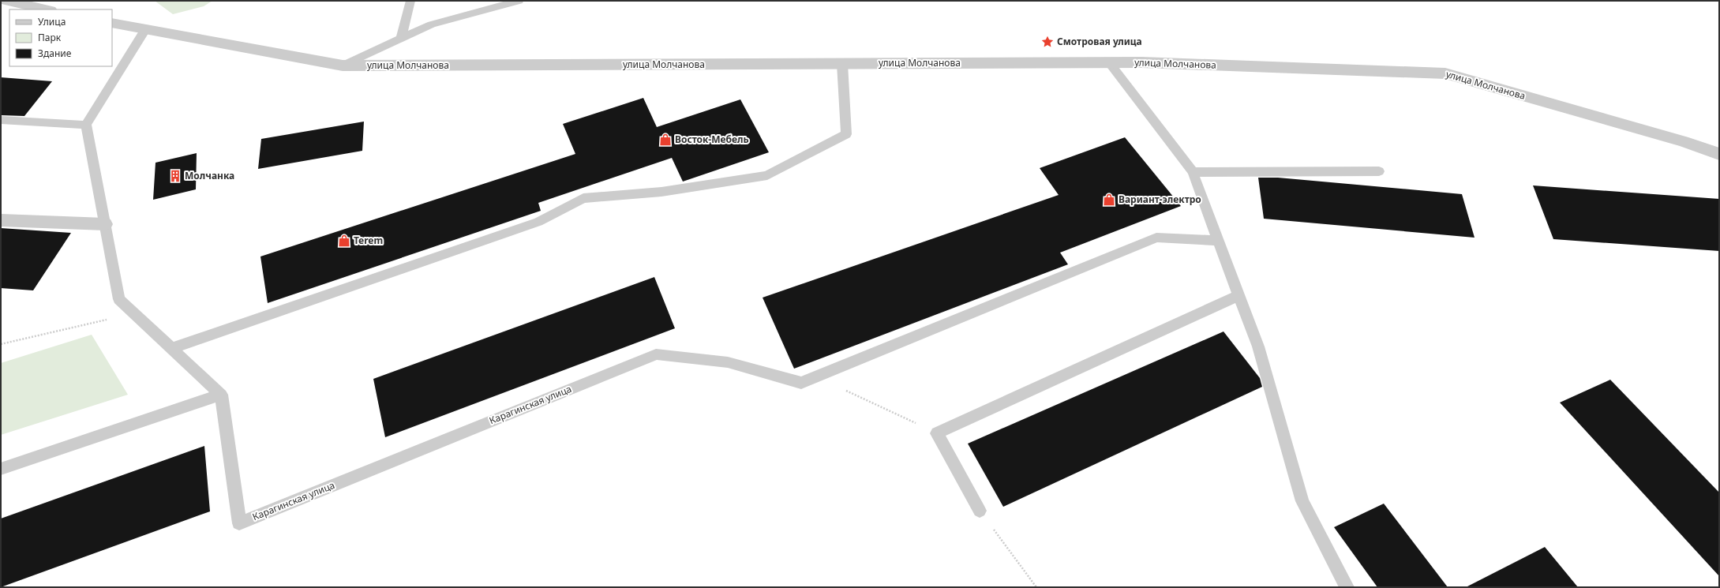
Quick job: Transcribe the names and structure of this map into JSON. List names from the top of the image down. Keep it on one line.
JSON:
{"streets":{"street":["улица Молчанова"],"lane":["Карагинская улица"]},"places":{"place":["Смотровая улица"],"shop":["Восток-Мебель","Вариант-электро","Terem"],"building":["Молчанка"]},"legend":["Улица","Парк","Здание"]}
